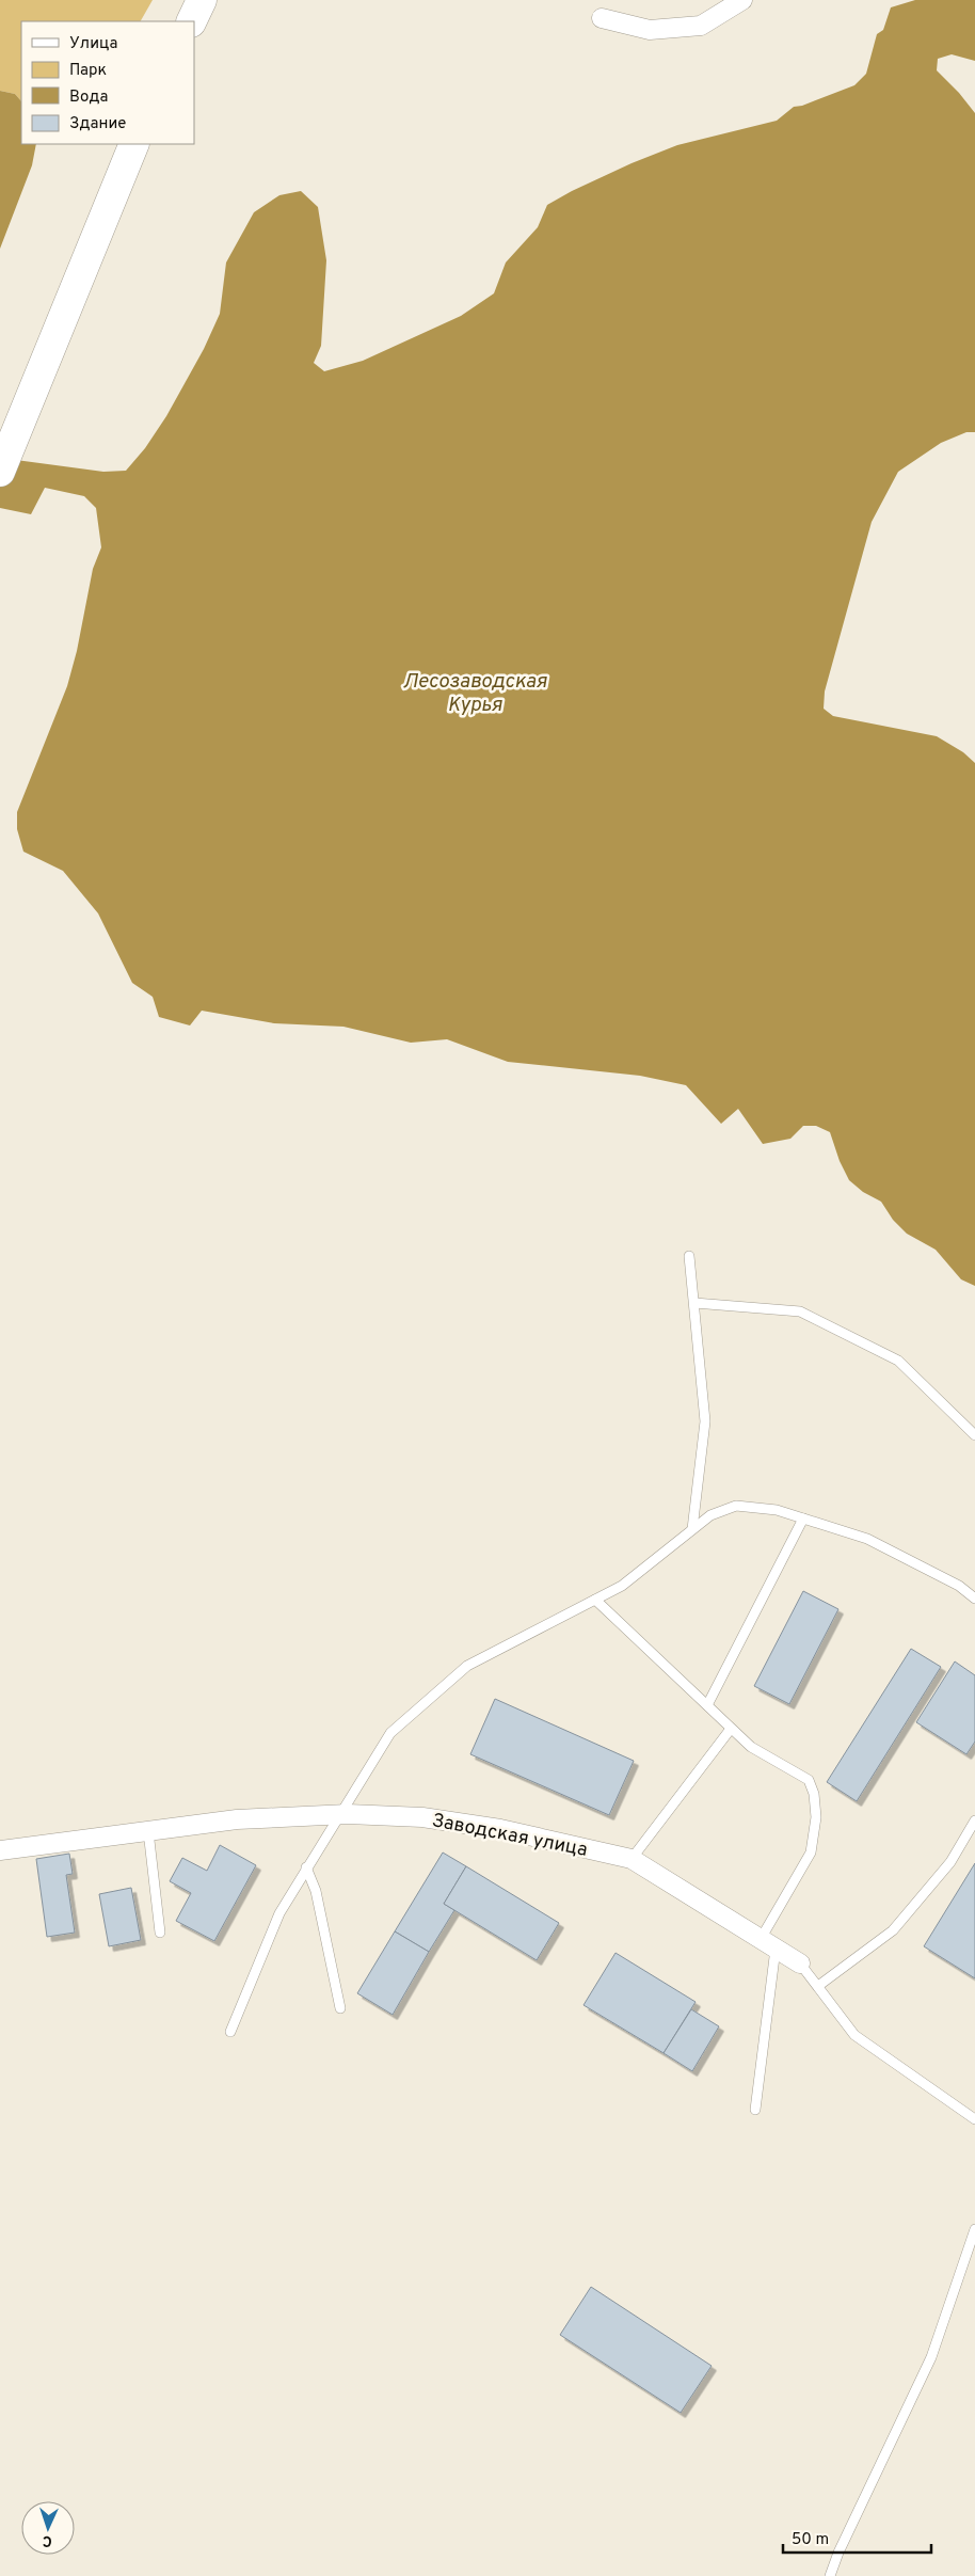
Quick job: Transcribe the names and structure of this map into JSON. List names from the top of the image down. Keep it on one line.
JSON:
{"streets":{"street":["Заводская улица"]},"water":["Лесозаводская Курья"],"legend":["Улица","Парк","Вода","Здание"],"scale_bar":"50 m","north":"bottom"}
